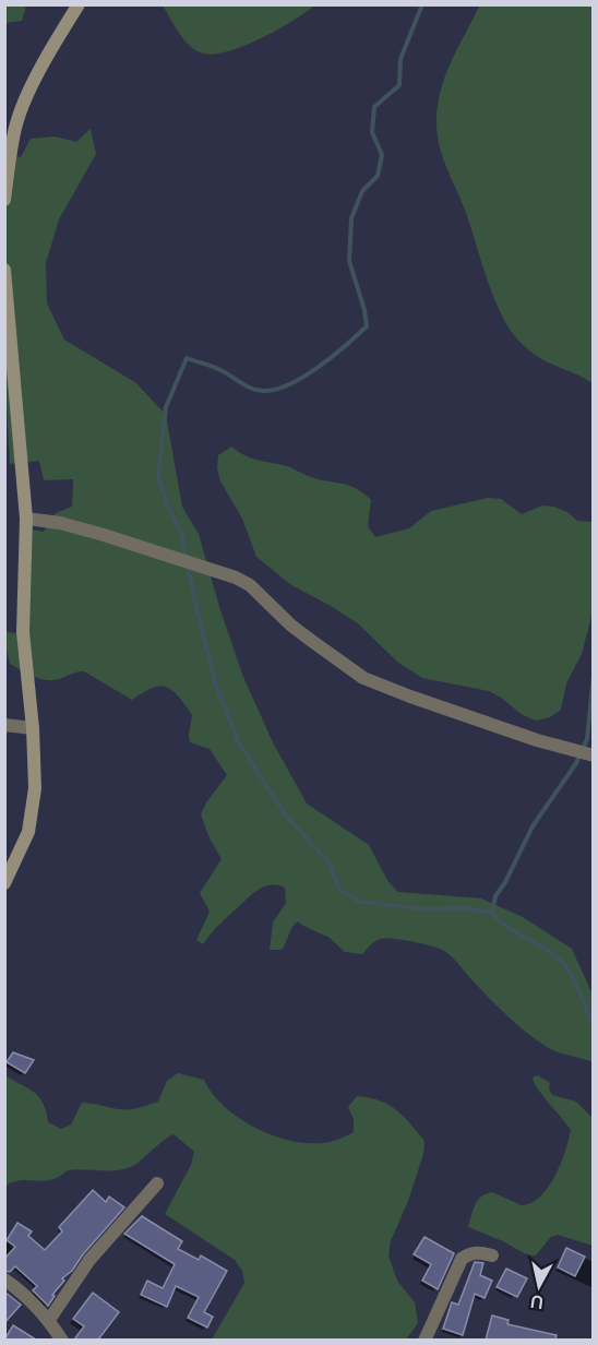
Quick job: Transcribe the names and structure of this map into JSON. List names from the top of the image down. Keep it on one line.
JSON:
{"north":"bottom"}
